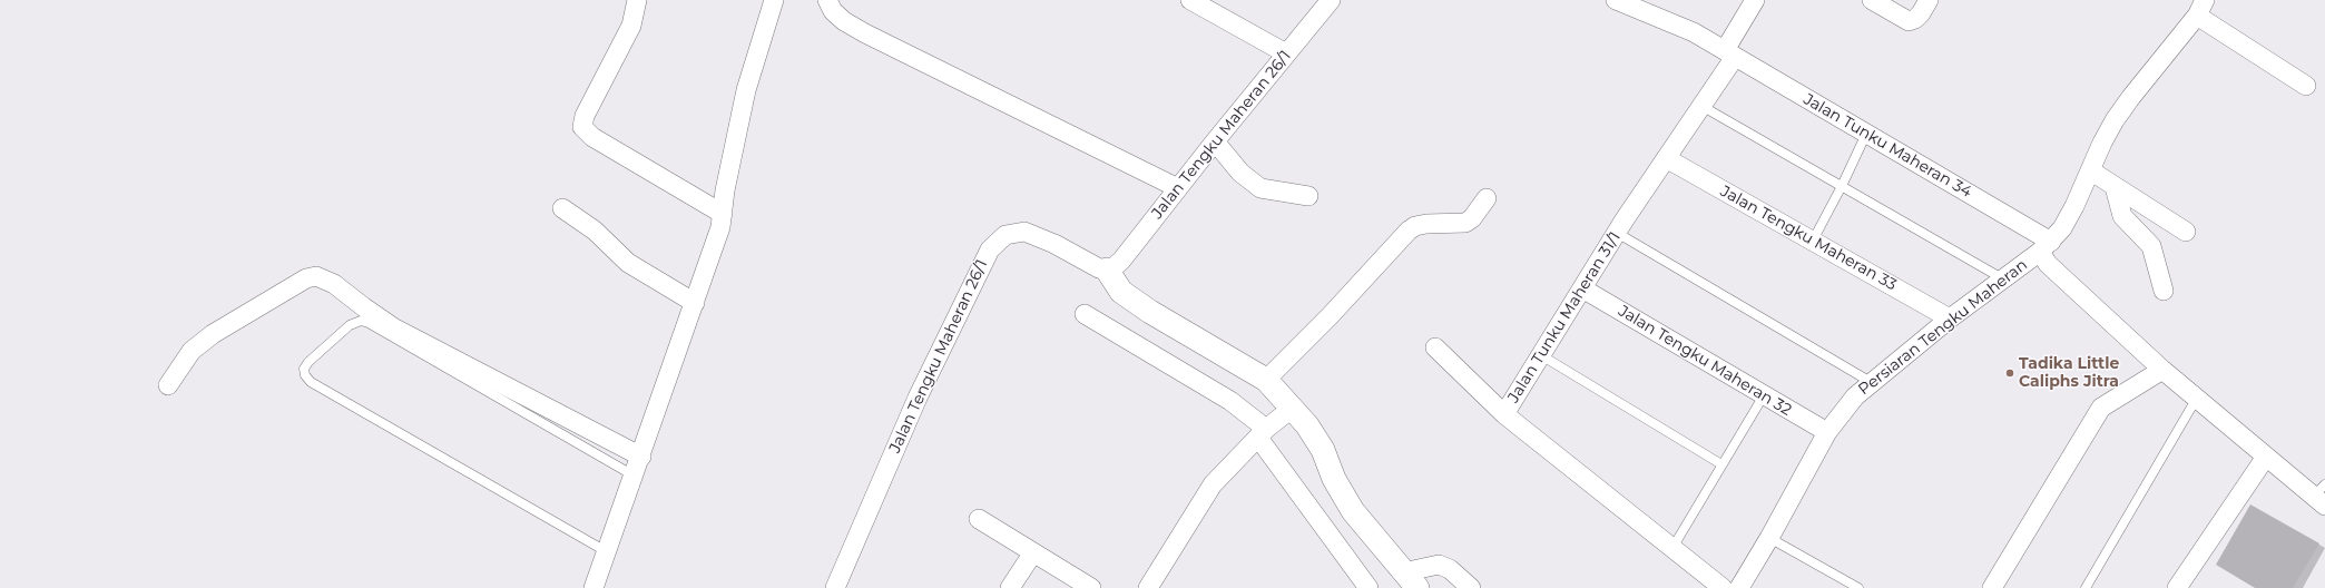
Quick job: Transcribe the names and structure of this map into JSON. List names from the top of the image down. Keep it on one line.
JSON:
{"streets":{"street":["Jalan Tengku Maheran 26/1","Jalan Tunku Maheran 34","Jalan Tengku Maheran 33","Jalan Tunku Maheran 31/1","Persiaran Tengku Maheran","Jalan Tengku Maheran 32"]},"crossings":[["Jalan Tunku Maheran 34","Jalan Tunku Maheran 31/1"],["Jalan Tunku Maheran 34","Persiaran Tengku Maheran"],["Jalan Tengku Maheran 33","Jalan Tunku Maheran 31/1"],["Jalan Tengku Maheran 33","Persiaran Tengku Maheran"],["Jalan Tunku Maheran 31/1","Jalan Tengku Maheran 32"],["Persiaran Tengku Maheran","Jalan Tengku Maheran 32"]],"places":["Tadika Little Caliphs Jitra"]}
